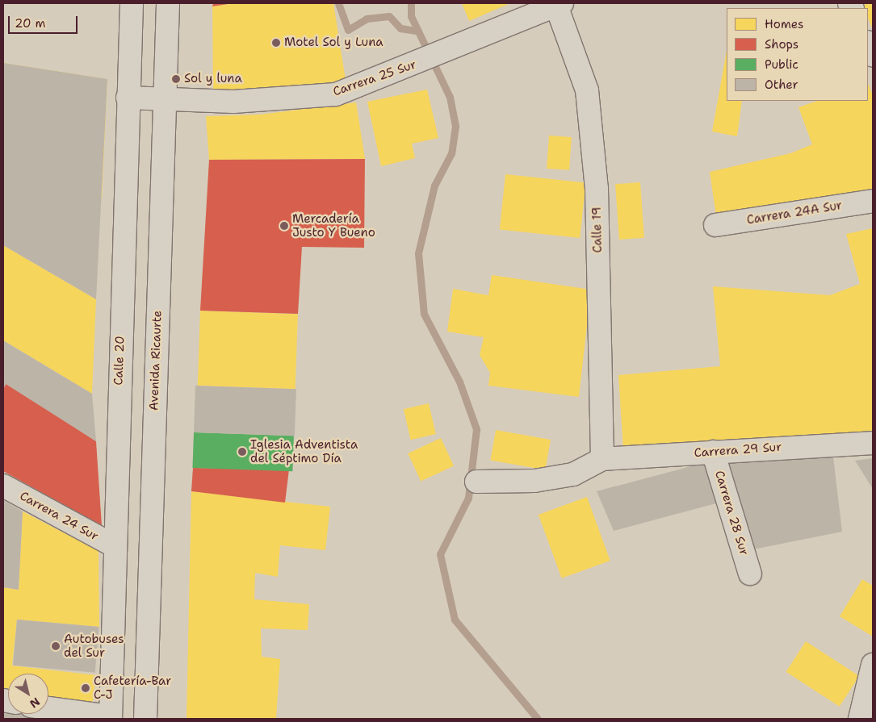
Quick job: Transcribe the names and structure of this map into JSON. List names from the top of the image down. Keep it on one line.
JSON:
{"streets":{"street":["Carrera 25 Sur","Carrera 24A Sur","Calle 19","Calle 20","Avenida Ricaurte","Carrera 29 Sur","Carrera 28 Sur","Carrera 24 Sur"]},"crossings":[["Carrera 25 Sur","Calle 19"],["Carrera 25 Sur","Calle 20"],["Carrera 25 Sur","Avenida Ricaurte"],["Calle 19","Carrera 29 Sur"],["Calle 20","Carrera 24 Sur"],["Carrera 29 Sur","Carrera 28 Sur"]],"places":["Motel Sol y Luna","Sol y luna","Mercadería Justo Y Bueno","Iglesia Adventista del Séptimo Día","Autobuses del Sur","Cafetería-Bar C-J"],"legend":["Homes","Shops","Public","Other"],"scale_bar":"20 m","north":"bottom right"}
